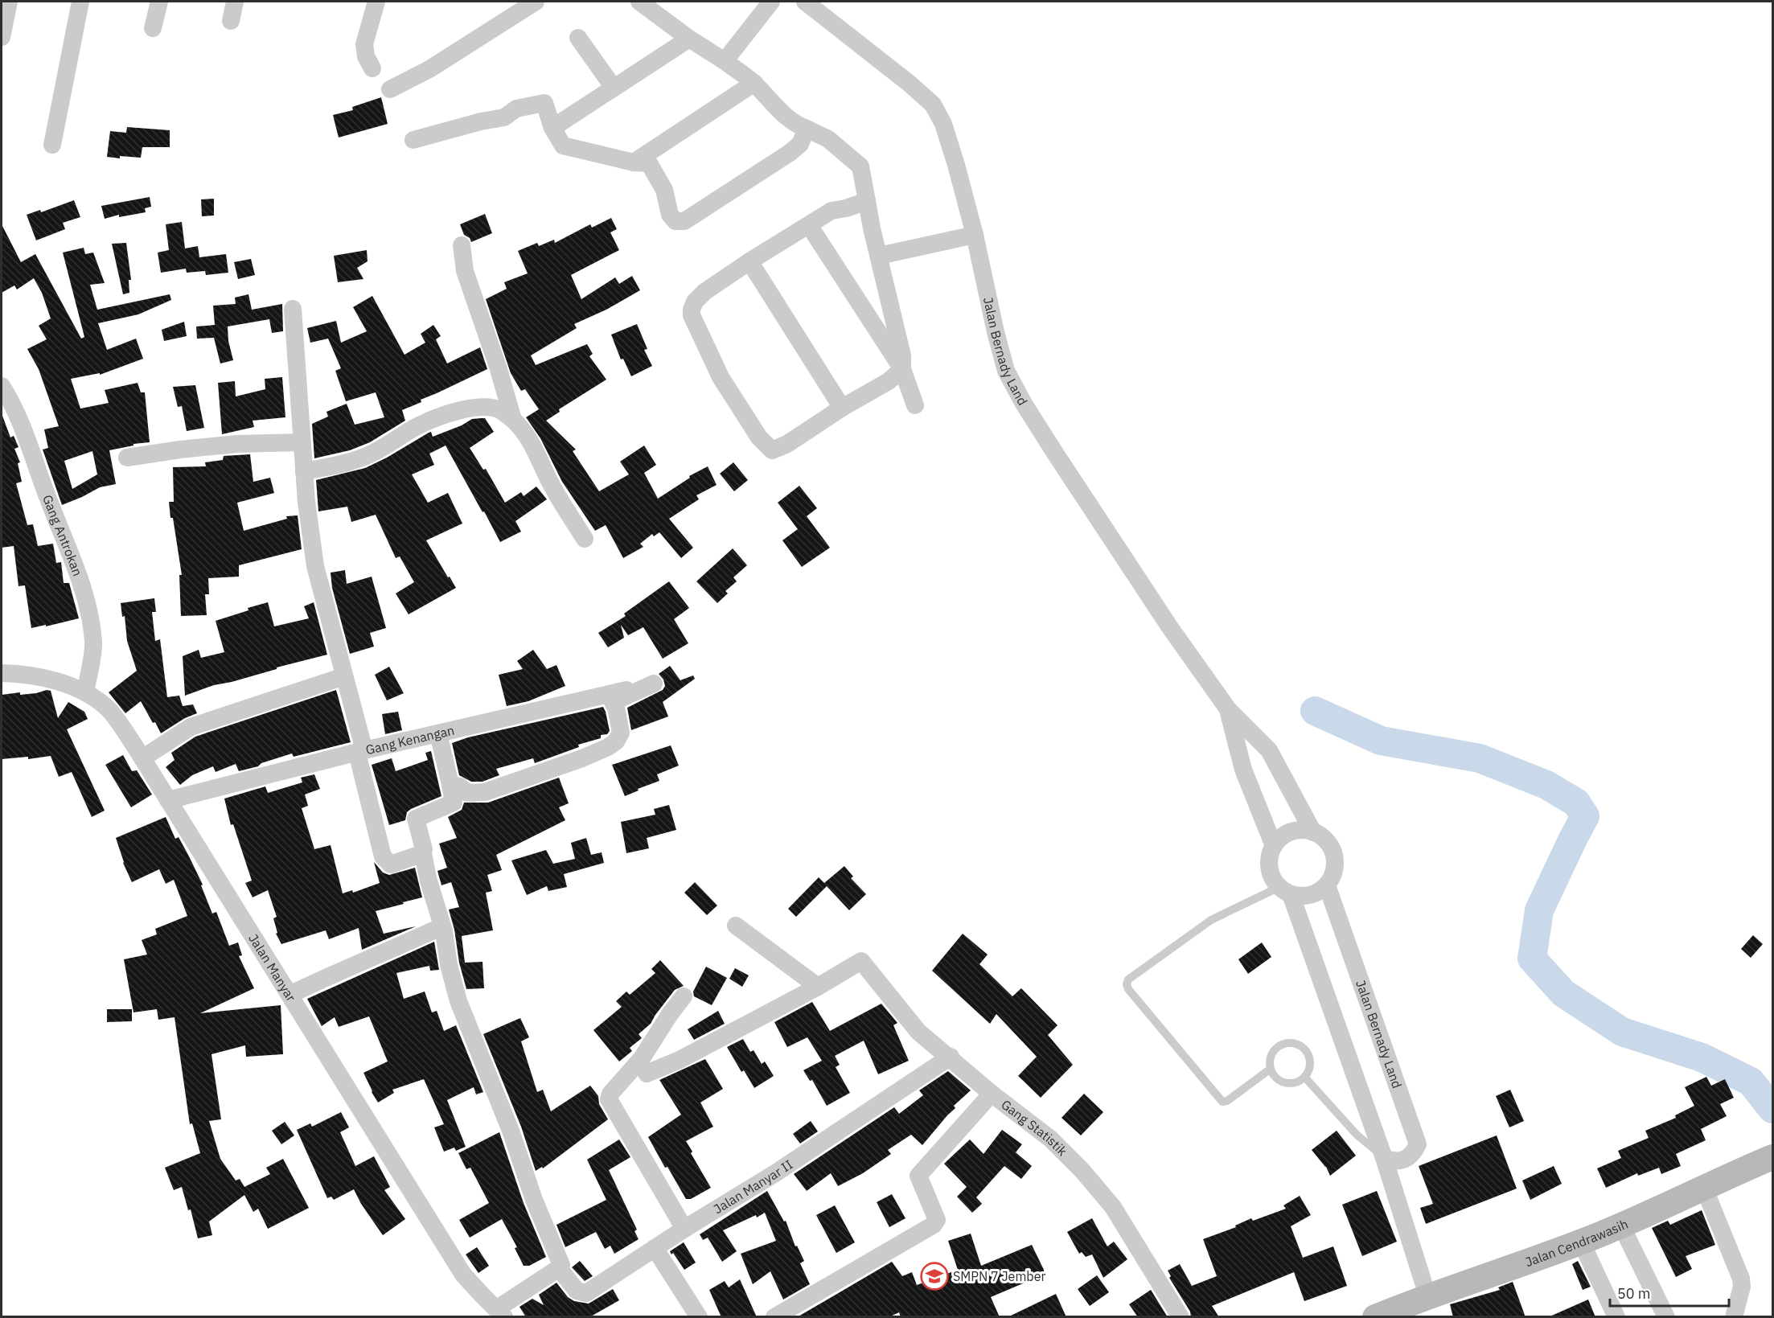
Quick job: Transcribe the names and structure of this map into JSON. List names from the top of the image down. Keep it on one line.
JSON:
{"streets":{"main road":["Jalan Cendrawasih"],"street":["Jalan Bernady Land","Gang Antrokan","Gang Kenangan","Jalan Manyar","Gang Statistik","Jalan Manyar II"]},"crossings":[["Gang Antrokan","Jalan Manyar"],["Gang Kenangan","Jalan Manyar"],["Gang Statistik","Jalan Manyar II"]],"places":{"school or university":["SMPN 7 Jember"]},"scale_bar":"50 m"}
